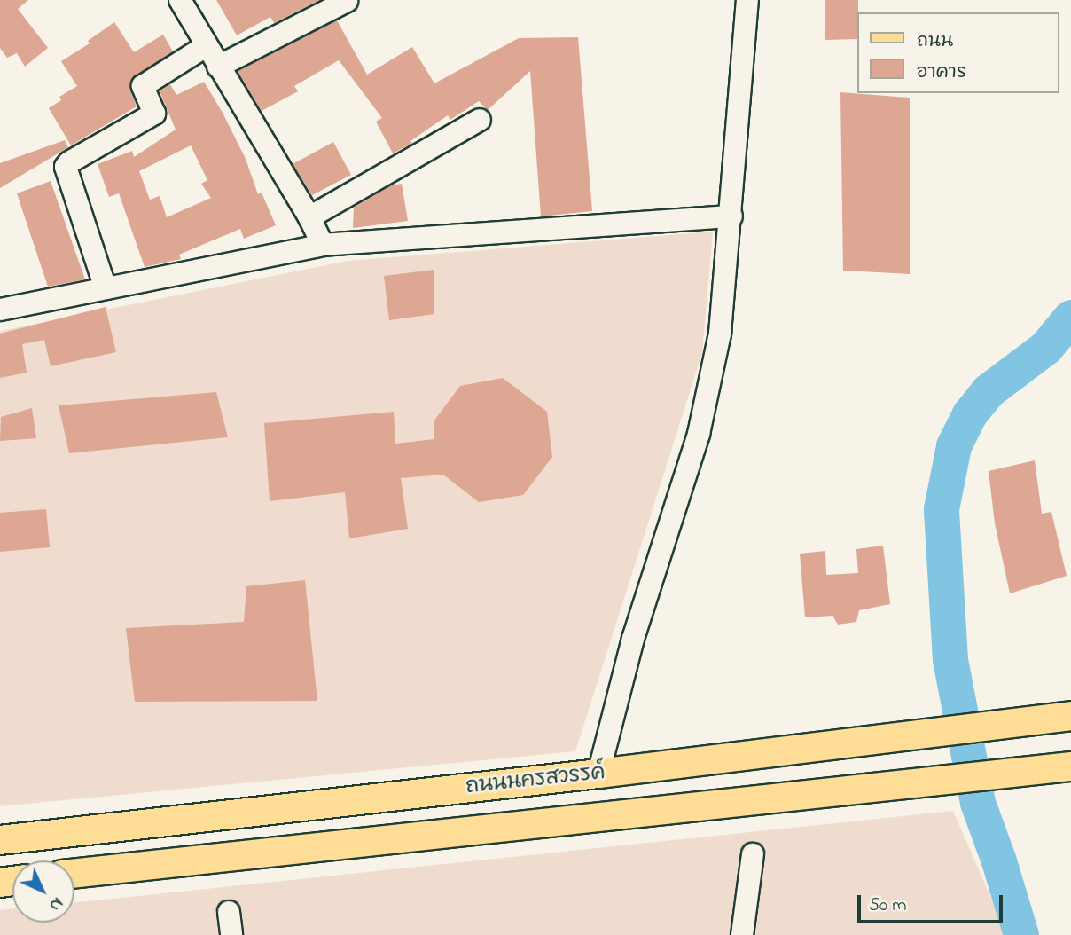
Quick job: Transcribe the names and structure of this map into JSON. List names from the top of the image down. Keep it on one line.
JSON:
{"streets":{"main road":["ถนนนครสวรรค์"]},"legend":["ถนน","อาคาร"],"scale_bar":"50 m","north":"bottom right"}
